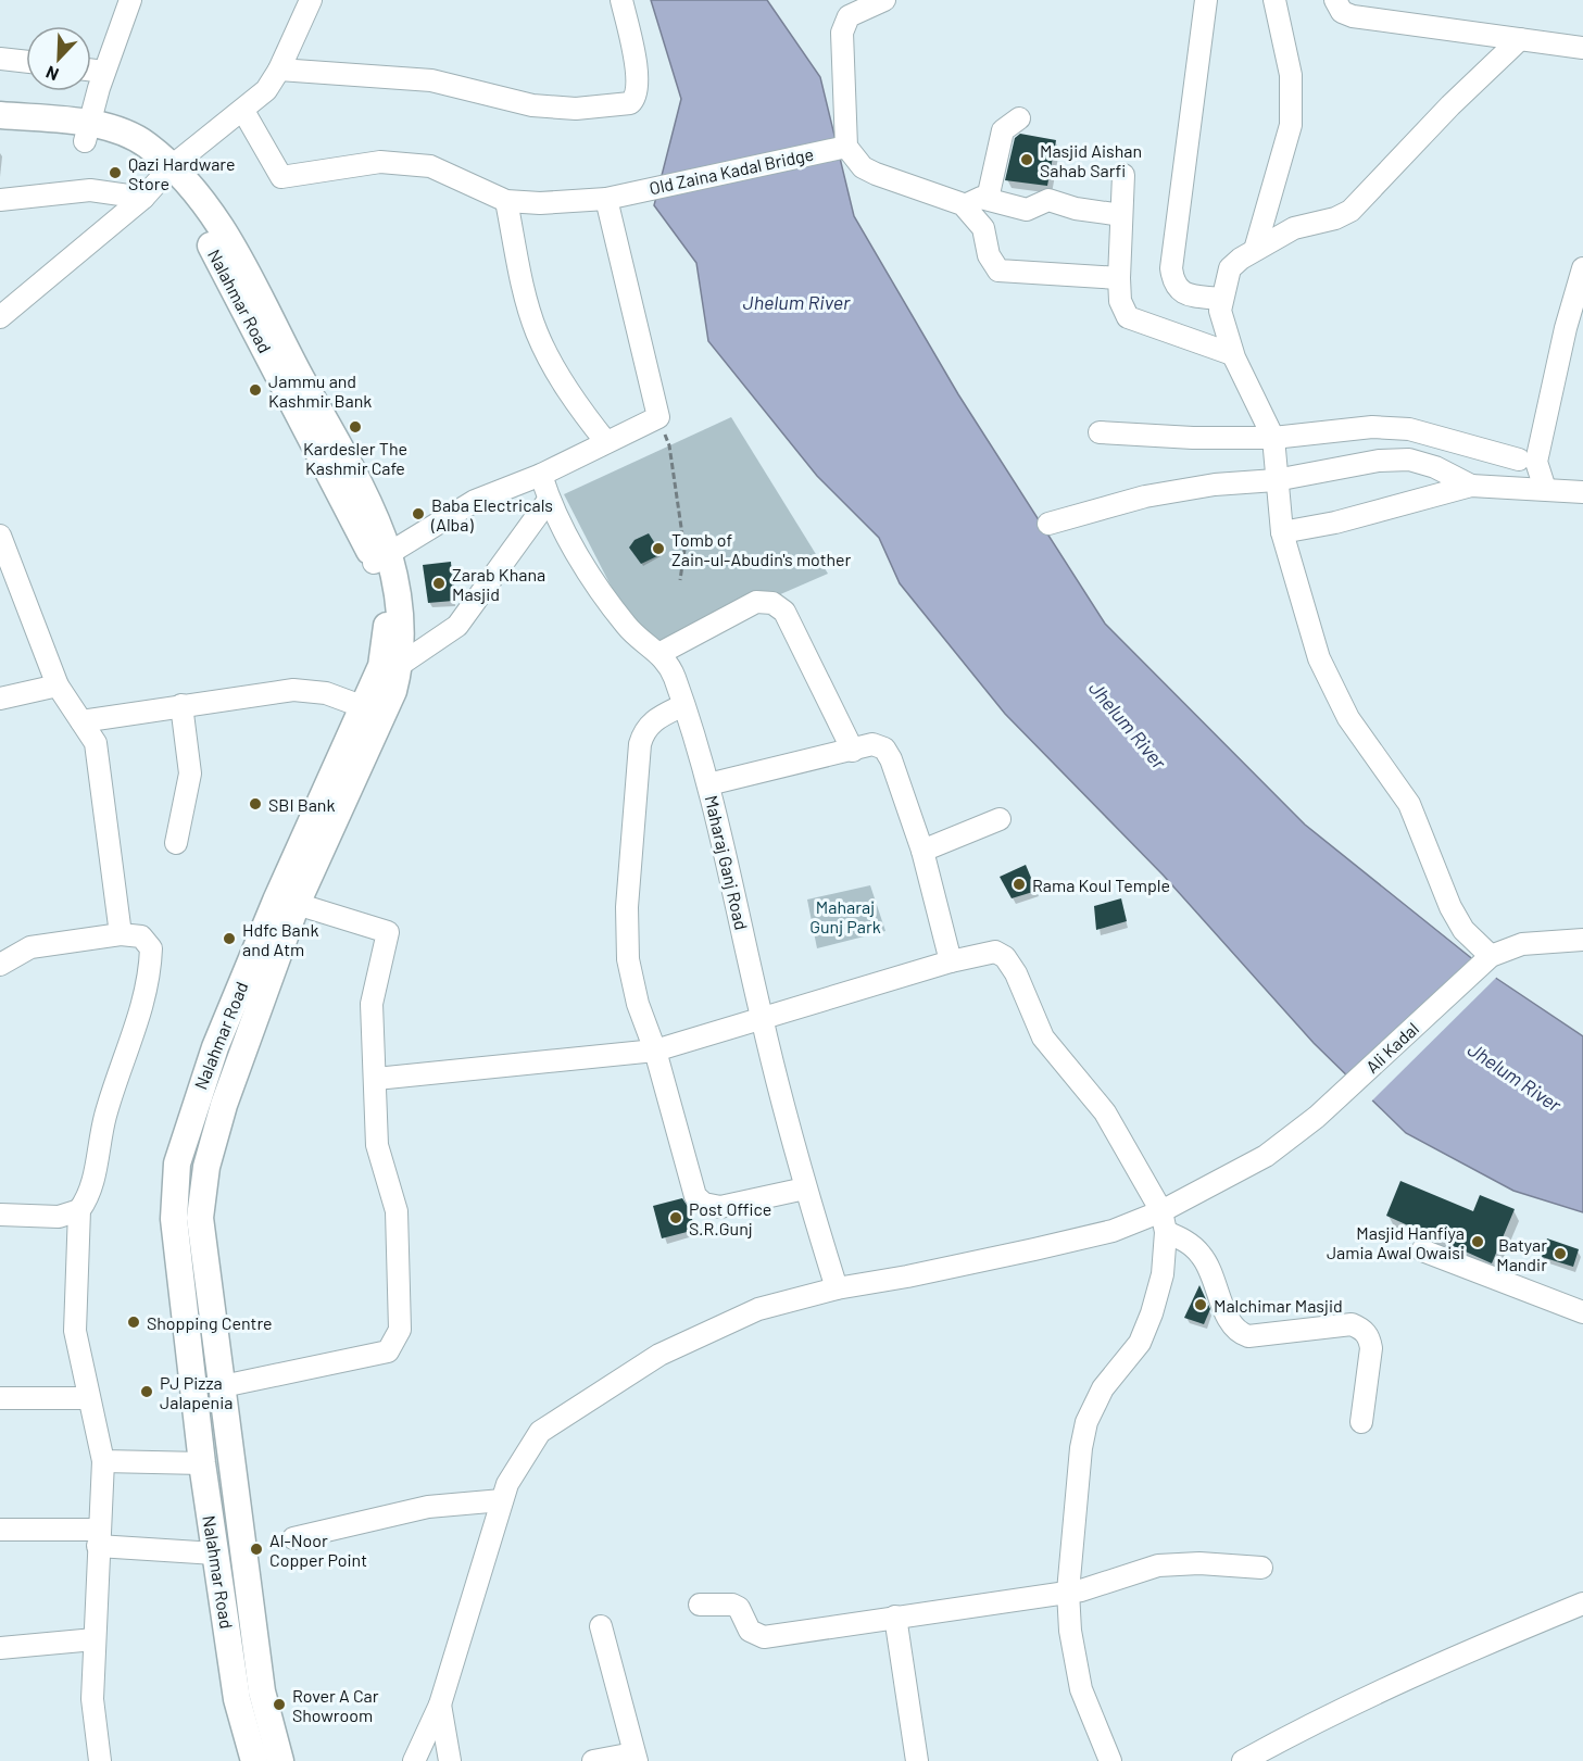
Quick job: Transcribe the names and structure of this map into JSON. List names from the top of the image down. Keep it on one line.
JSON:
{"streets":{"main road":["Nalahmar Road"],"street":["Old Zaina Kadal Bridge","Maharaj Ganj Road","Ali Kadal"]},"crossings":[["Maharaj Ganj Road","Ali Kadal"]],"water":["Jhelum River"],"parks":["Maharaj Gunj Park"],"places":["Masjid Aishan Sahab Sarfi","Qazi Hardware Store","Jammu and Kashmir Bank","Kardesler The Kashmir Cafe","Baba Electricals (Alba)","Tomb of Zain-ul-Abudin's mother","Zarab Khana Masjid","SBI Bank","Rama Koul Temple","Hdfc Bank and Atm","Post Office S.R.Gunj","Masjid Hanfiya Jamia Awal Owaisi","Batyar Mandir","Malchimar Masjid","Shopping Centre","PJ Pizza Jalapenia","Al-Noor Copper Point","Rover A Car Showroom"],"north":"bottom left"}
